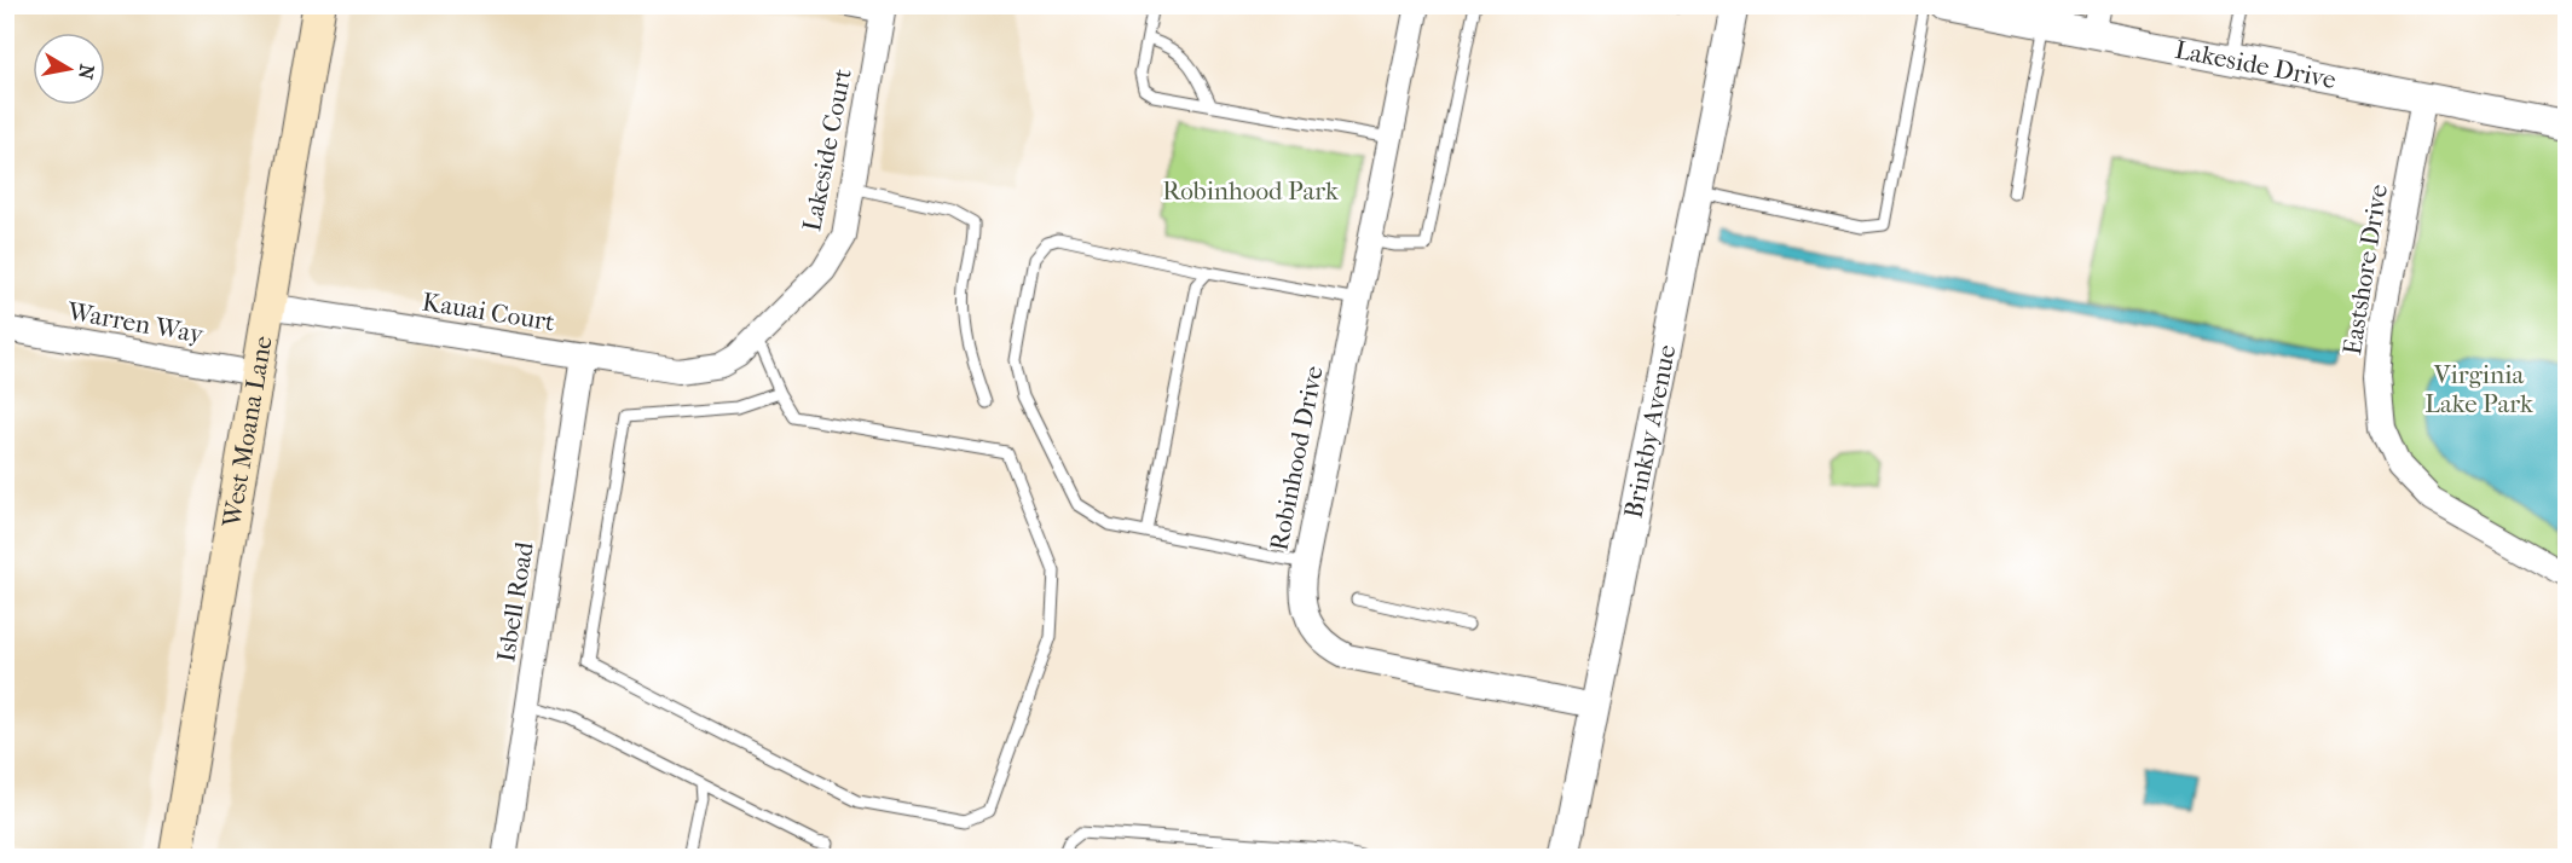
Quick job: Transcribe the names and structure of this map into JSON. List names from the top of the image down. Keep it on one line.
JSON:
{"streets":{"main road":["West Moana Lane"],"street":["Lakeside Drive","Lakeside Court","Eastshore Drive","Kauai Court","Warren Way","Brinkby Avenue","Robinhood Drive","Isbell Road"]},"crossings":[["Lakeside Drive","Eastshore Drive"],["Lakeside Court","Kauai Court"],["Kauai Court","West Moana Lane"],["Kauai Court","Isbell Road"],["Warren Way","West Moana Lane"],["Brinkby Avenue","Robinhood Drive"]],"parks":["Robinhood Park","Virginia Lake Park"],"north":"right"}
